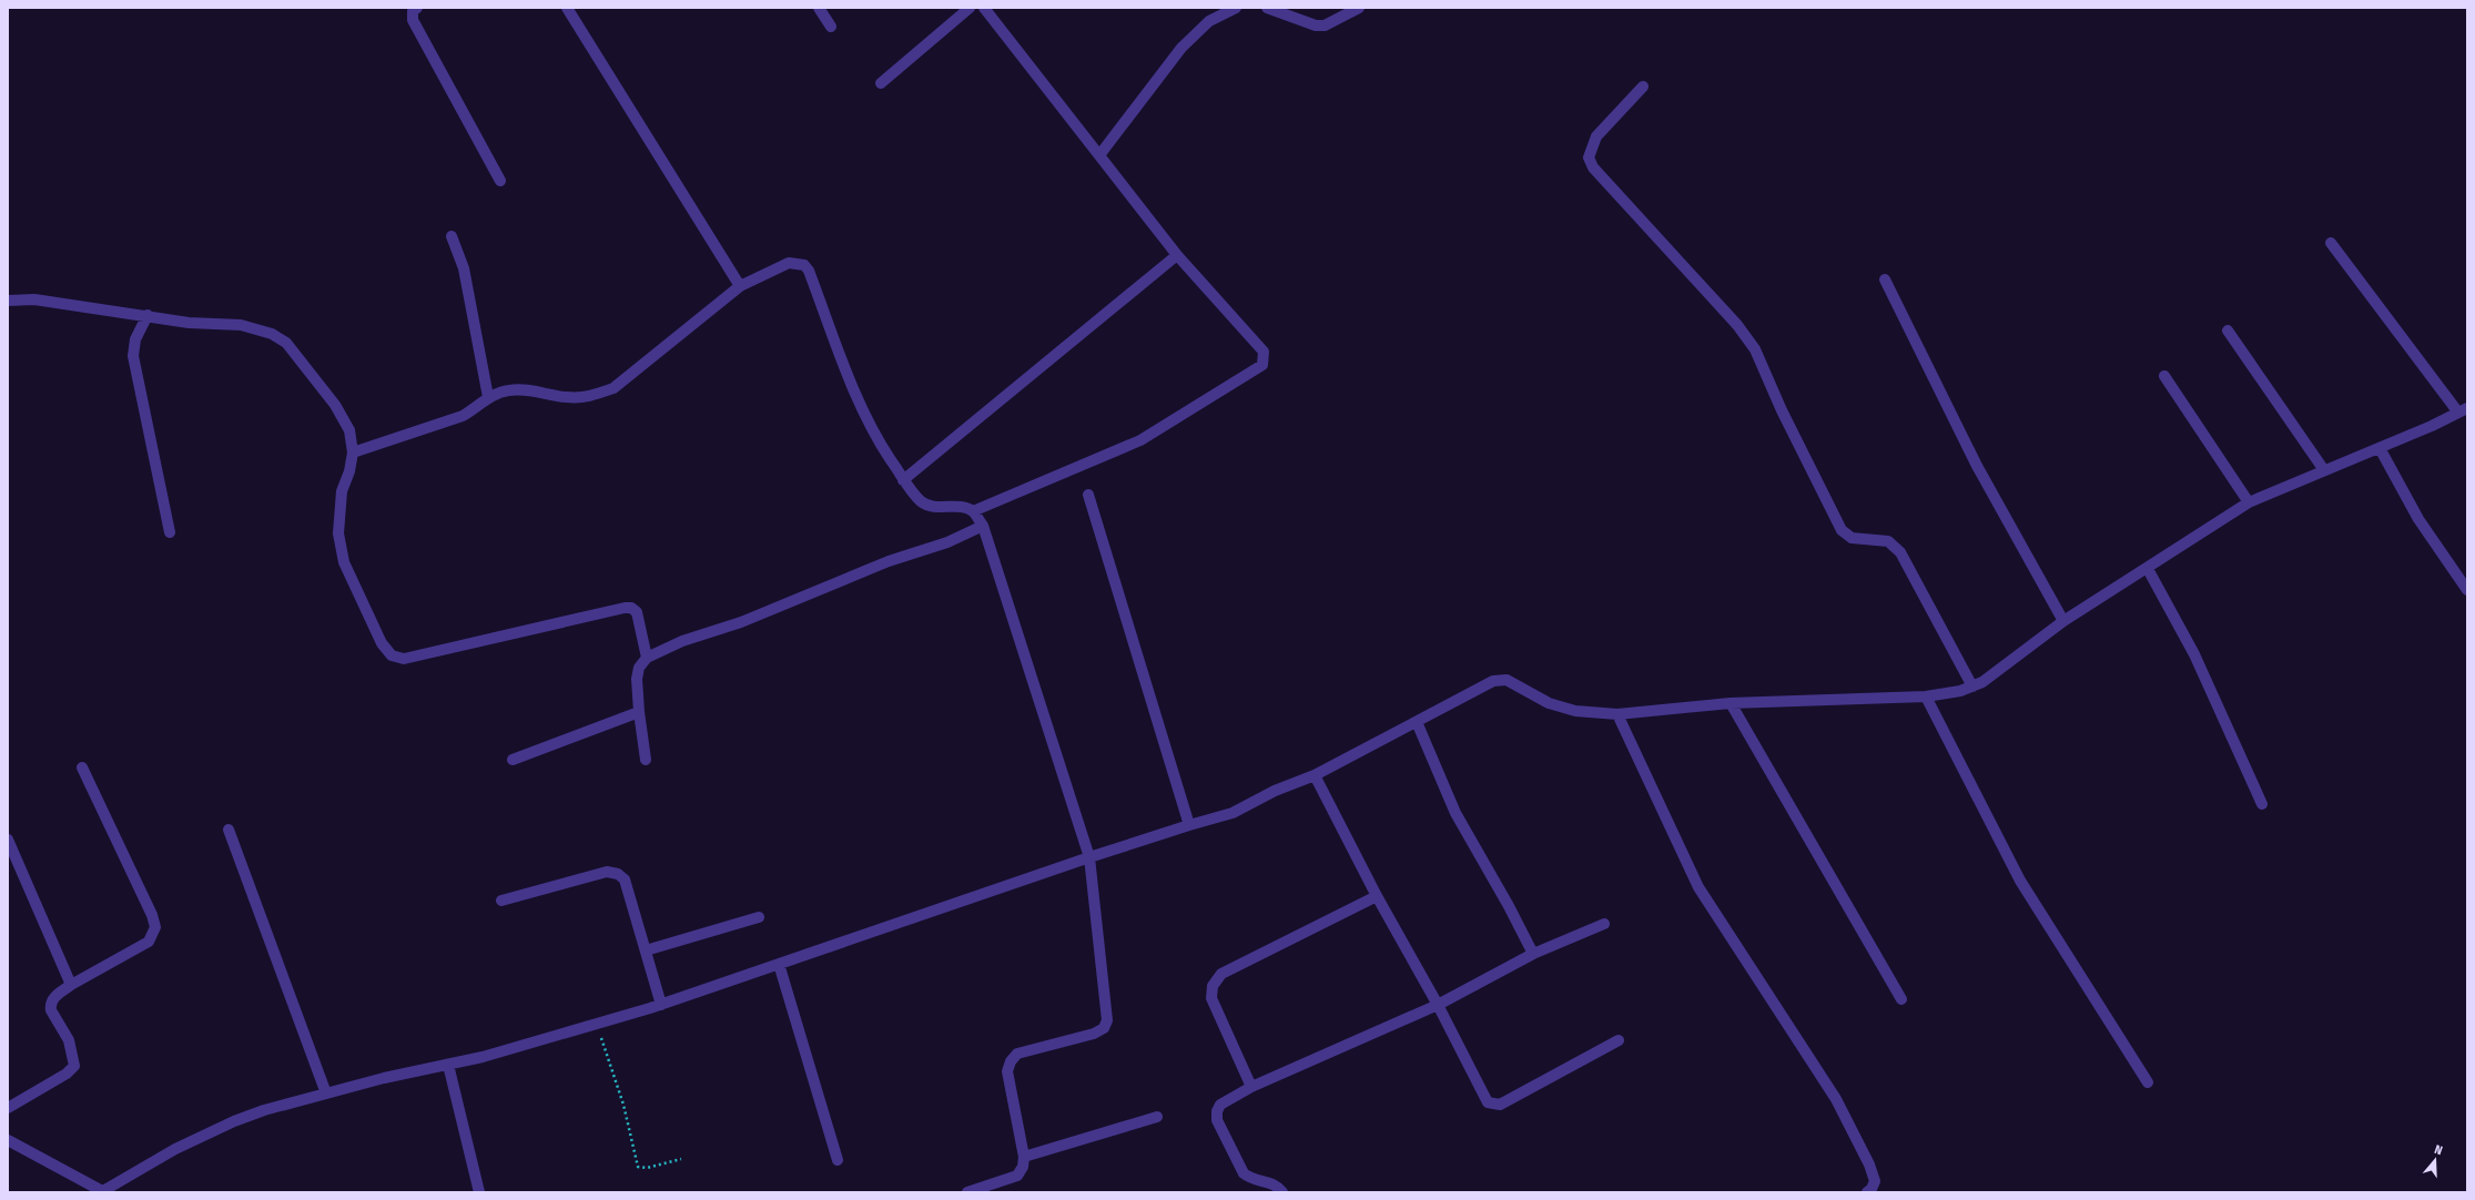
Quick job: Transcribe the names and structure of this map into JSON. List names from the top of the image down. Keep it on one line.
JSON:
{"north":"top"}
